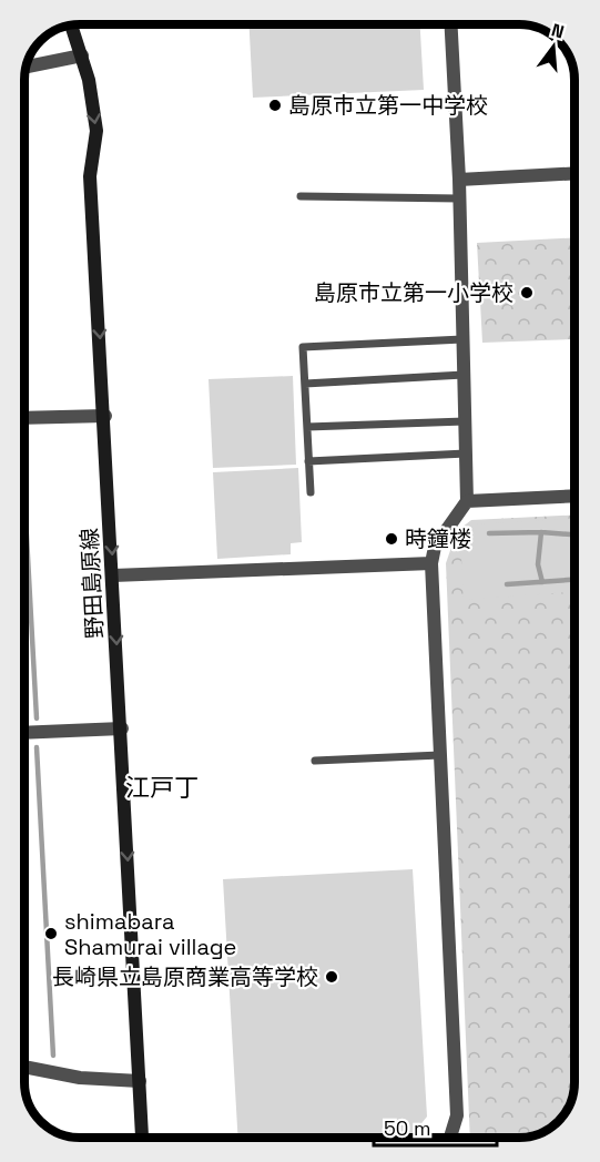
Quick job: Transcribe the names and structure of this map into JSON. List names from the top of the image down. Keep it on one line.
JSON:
{"streets":{"main road":["野田島原線"]},"one_way":["野田島原線"],"districts":["江戸丁"],"places":["島原市立第一中学校","島原市立第一小学校","時鐘楼","shimabara Shamurai village","長崎県立島原商業高等学校"],"scale_bar":"50 m","north":"top"}
